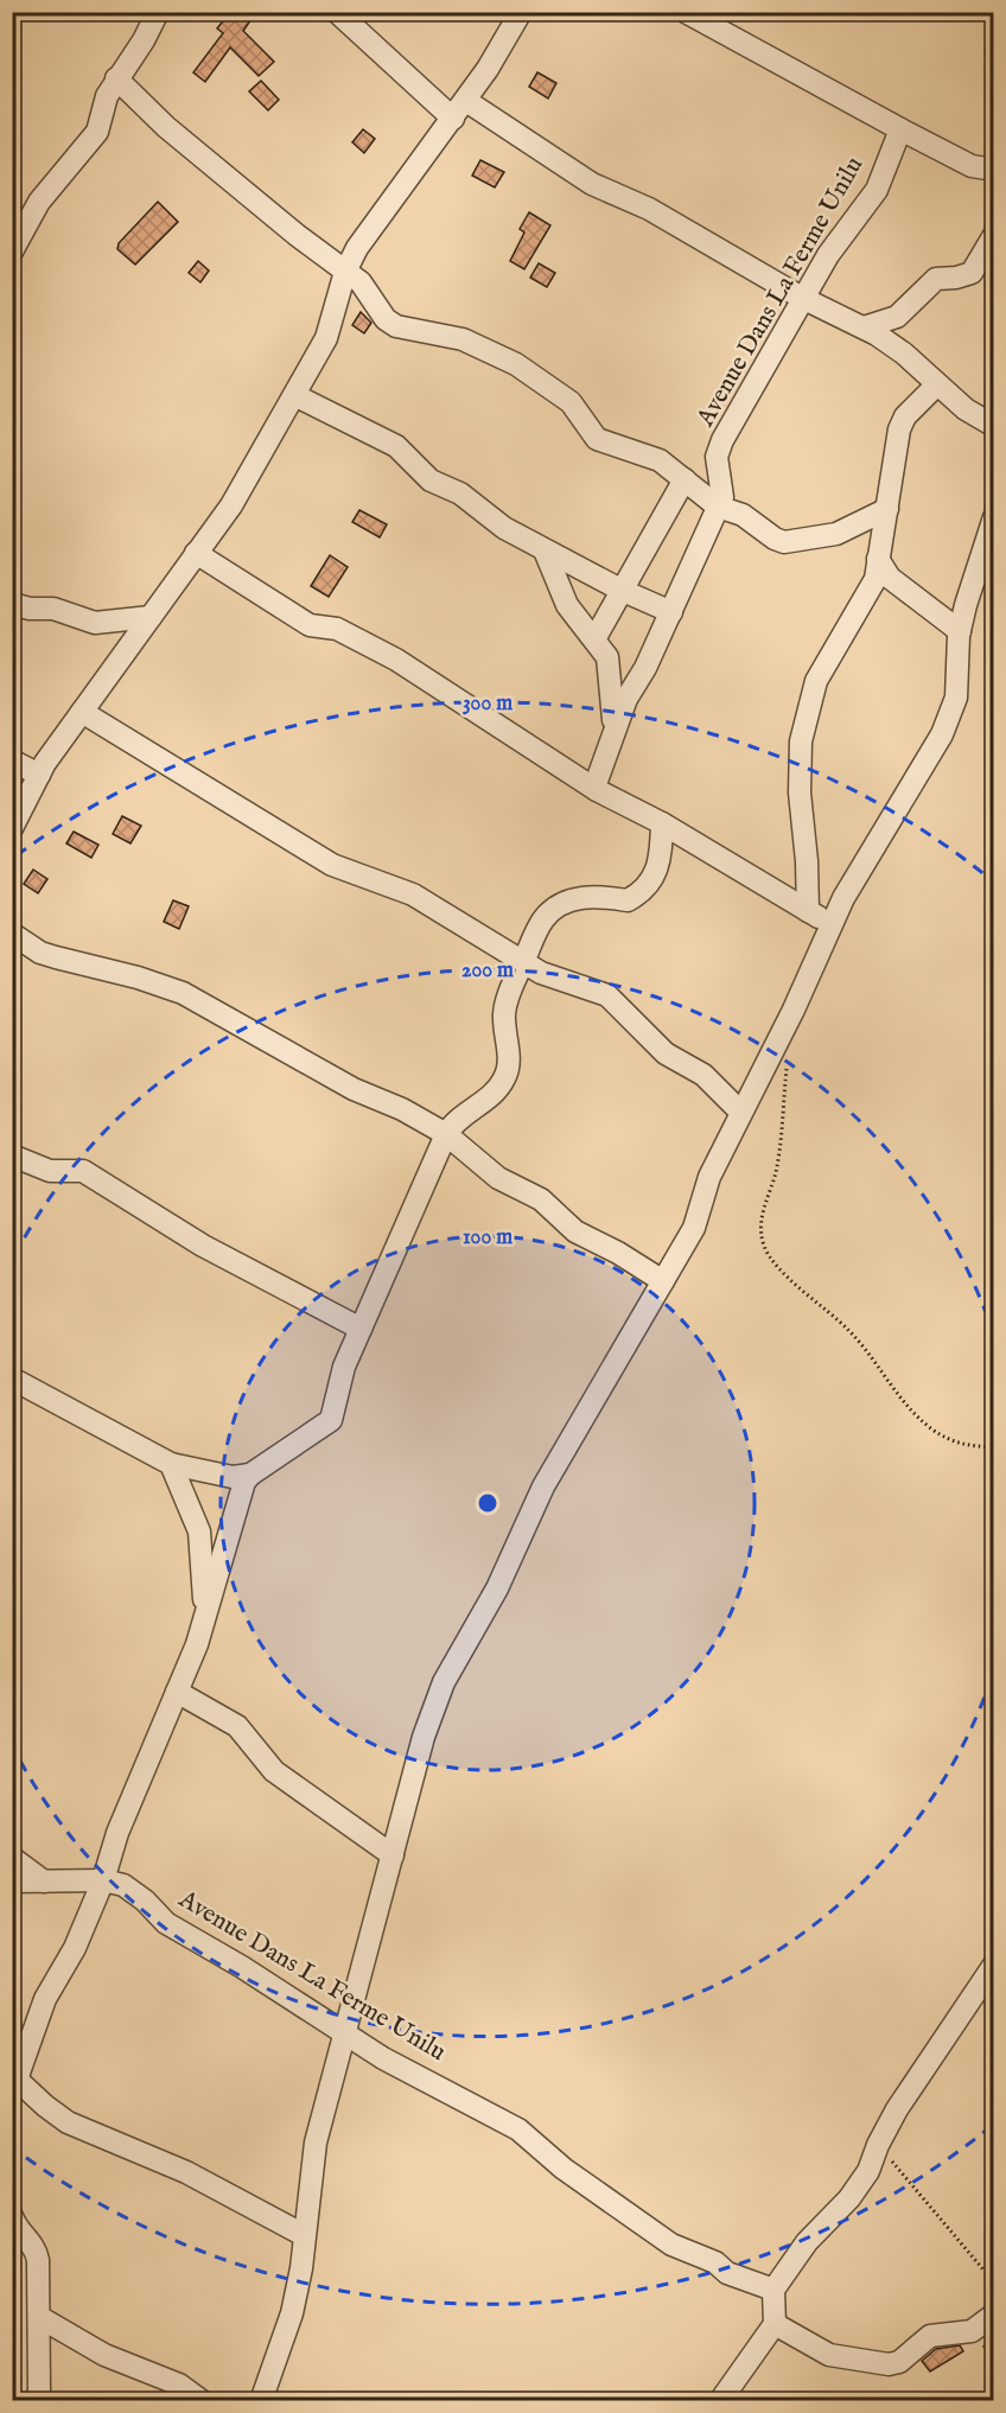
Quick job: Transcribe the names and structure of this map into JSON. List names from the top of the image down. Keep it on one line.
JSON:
{"streets":{"street":["Avenue Dans La Ferme Unilu"]},"rings":["300 m","200 m","100 m"]}
